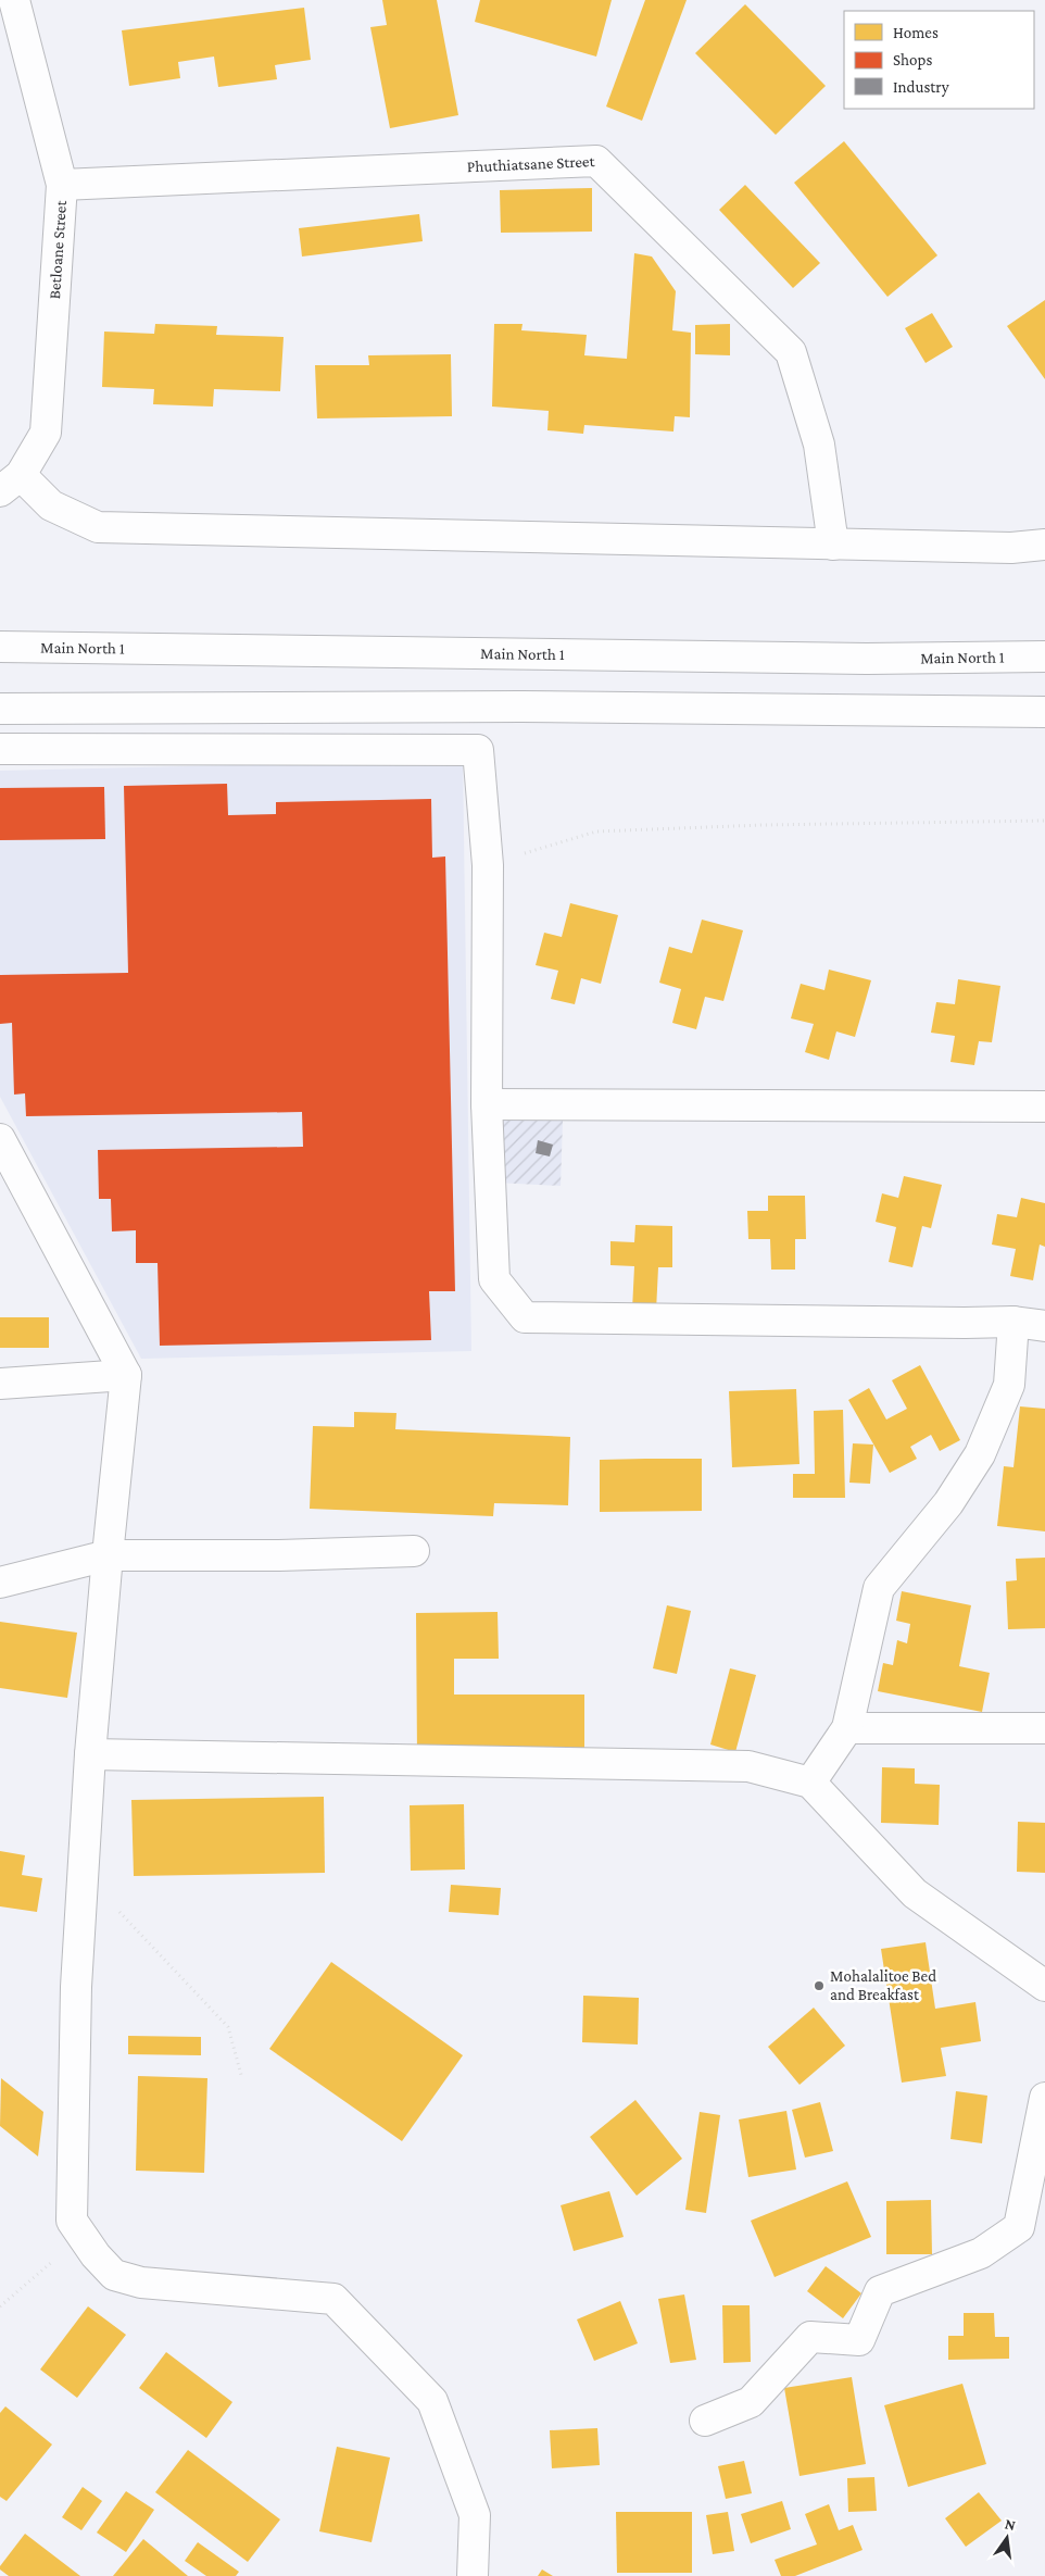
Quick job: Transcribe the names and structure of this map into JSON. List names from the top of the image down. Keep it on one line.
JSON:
{"streets":{"street":["Phuthiatsane Street","Betloane Street","Main North 1"]},"crossings":[["Phuthiatsane Street","Betloane Street"]],"places":["Mohalalitoe Bed and Breakfast"],"legend":["Homes","Shops","Industry"],"north":"top"}
